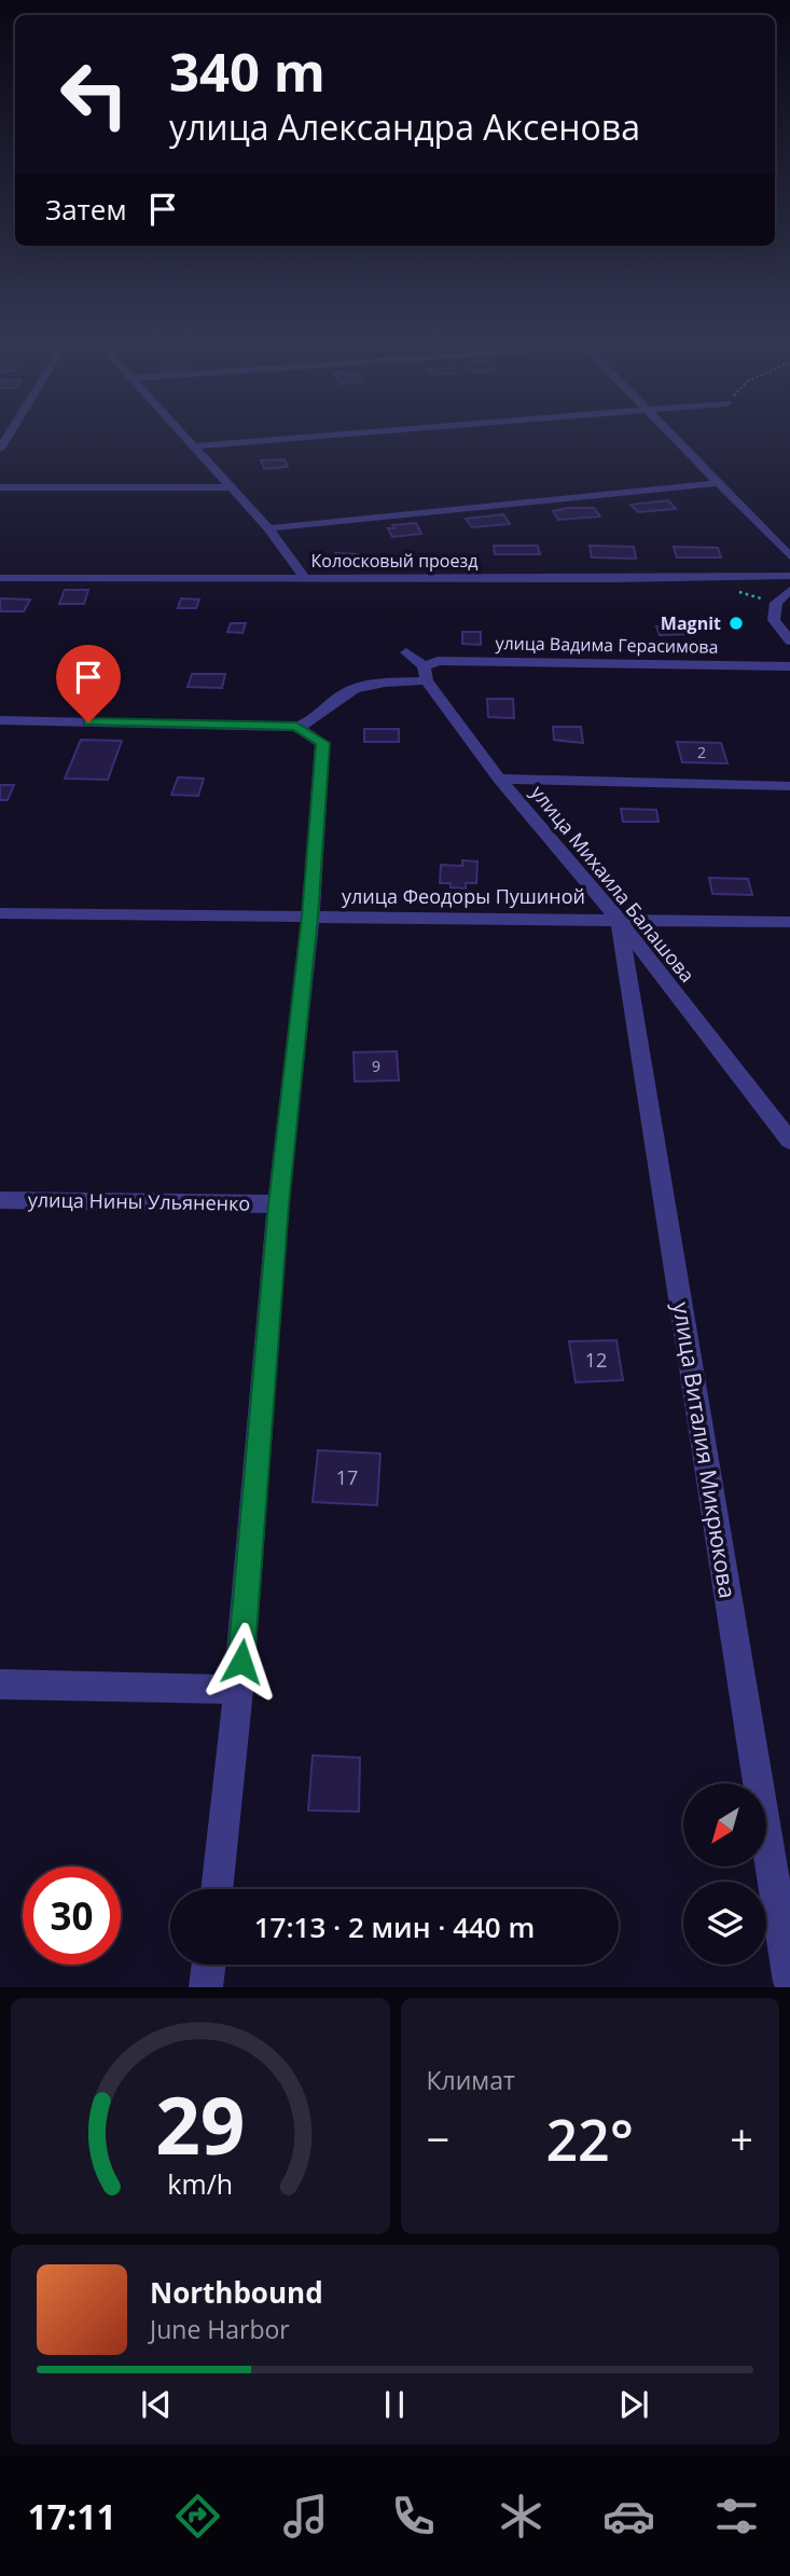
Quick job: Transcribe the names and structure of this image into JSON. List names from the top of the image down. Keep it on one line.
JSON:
{"streets":{"street":["Колосковый проезд","улица Вадима Герасимова","улица Михаила Балашова","улица Феодоры Пушиной","улица Нины Ульяненко","улица Виталия Микрюкова"]},"crossings":[["улица Вадима Герасимова","улица Михаила Балашова"],["улица Михаила Балашова","улица Феодоры Пушиной"],["улица Михаила Балашова","улица Виталия Микрюкова"],["улица Феодоры Пушиной","улица Виталия Микрюкова"]],"places":["Magnit"],"house_numbers":["2","9","12","17"],"north":"bottom left","page":{"turn":["340 m","улица Александра Аксенова"],"then":"Затем","limit":"30","trip":"17:13 · 2 мин · 440 m","tile":"Климат","heat":["−","22°","+"],"song":["Northbound","June Harbor"],"tabs":"17:11","gauge":["29","km/h"]}}
